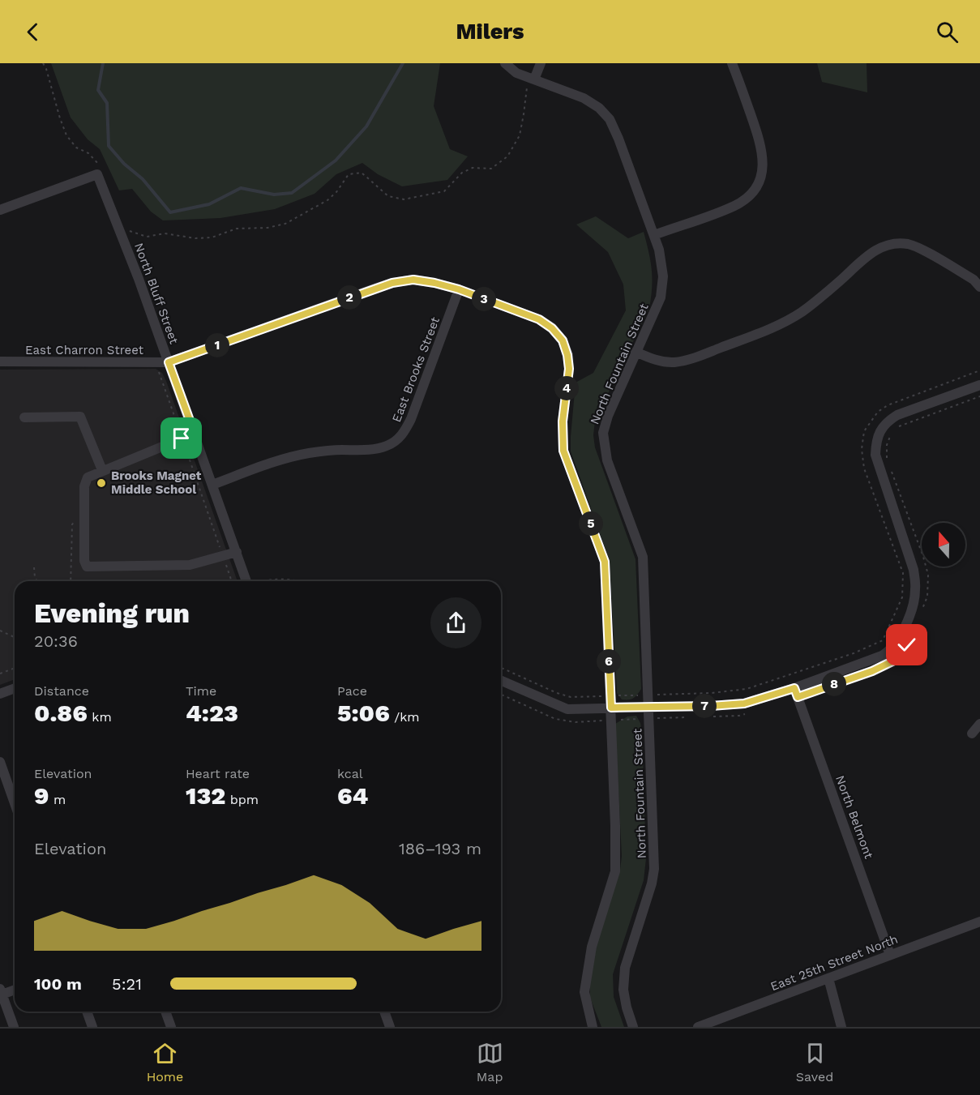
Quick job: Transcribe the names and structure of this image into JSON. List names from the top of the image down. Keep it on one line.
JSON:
{"streets":{"street":["North Bluff Street","East Charron Street","North Fountain Street","East Brooks Street","North Belmont","East 25th Street North"]},"crossings":[["North Bluff Street","East Charron Street"],["North Bluff Street","East Brooks Street"],["East Charron Street","North Fountain Street"],["East Charron Street","East Brooks Street"],["North Belmont","East 25th Street North"]],"places":["Brooks Magnet Middle School"],"north":"top","page":{"header":"Milers","pins":["2","3","1","4","5","6","8","7"],"heading":["Evening run","20:36"],"stats":[["Distance","0.86 km"],["Time","4:23"],["Pace","5:06 /km"],["Elevation","9 m"],["Heart rate","132 bpm"],["kcal","64"]],"chart":["Elevation","186–193 m"],"list":[{"name":"100 m","note":"5:21"}],"tabs":["Home","Map","Saved"]}}
